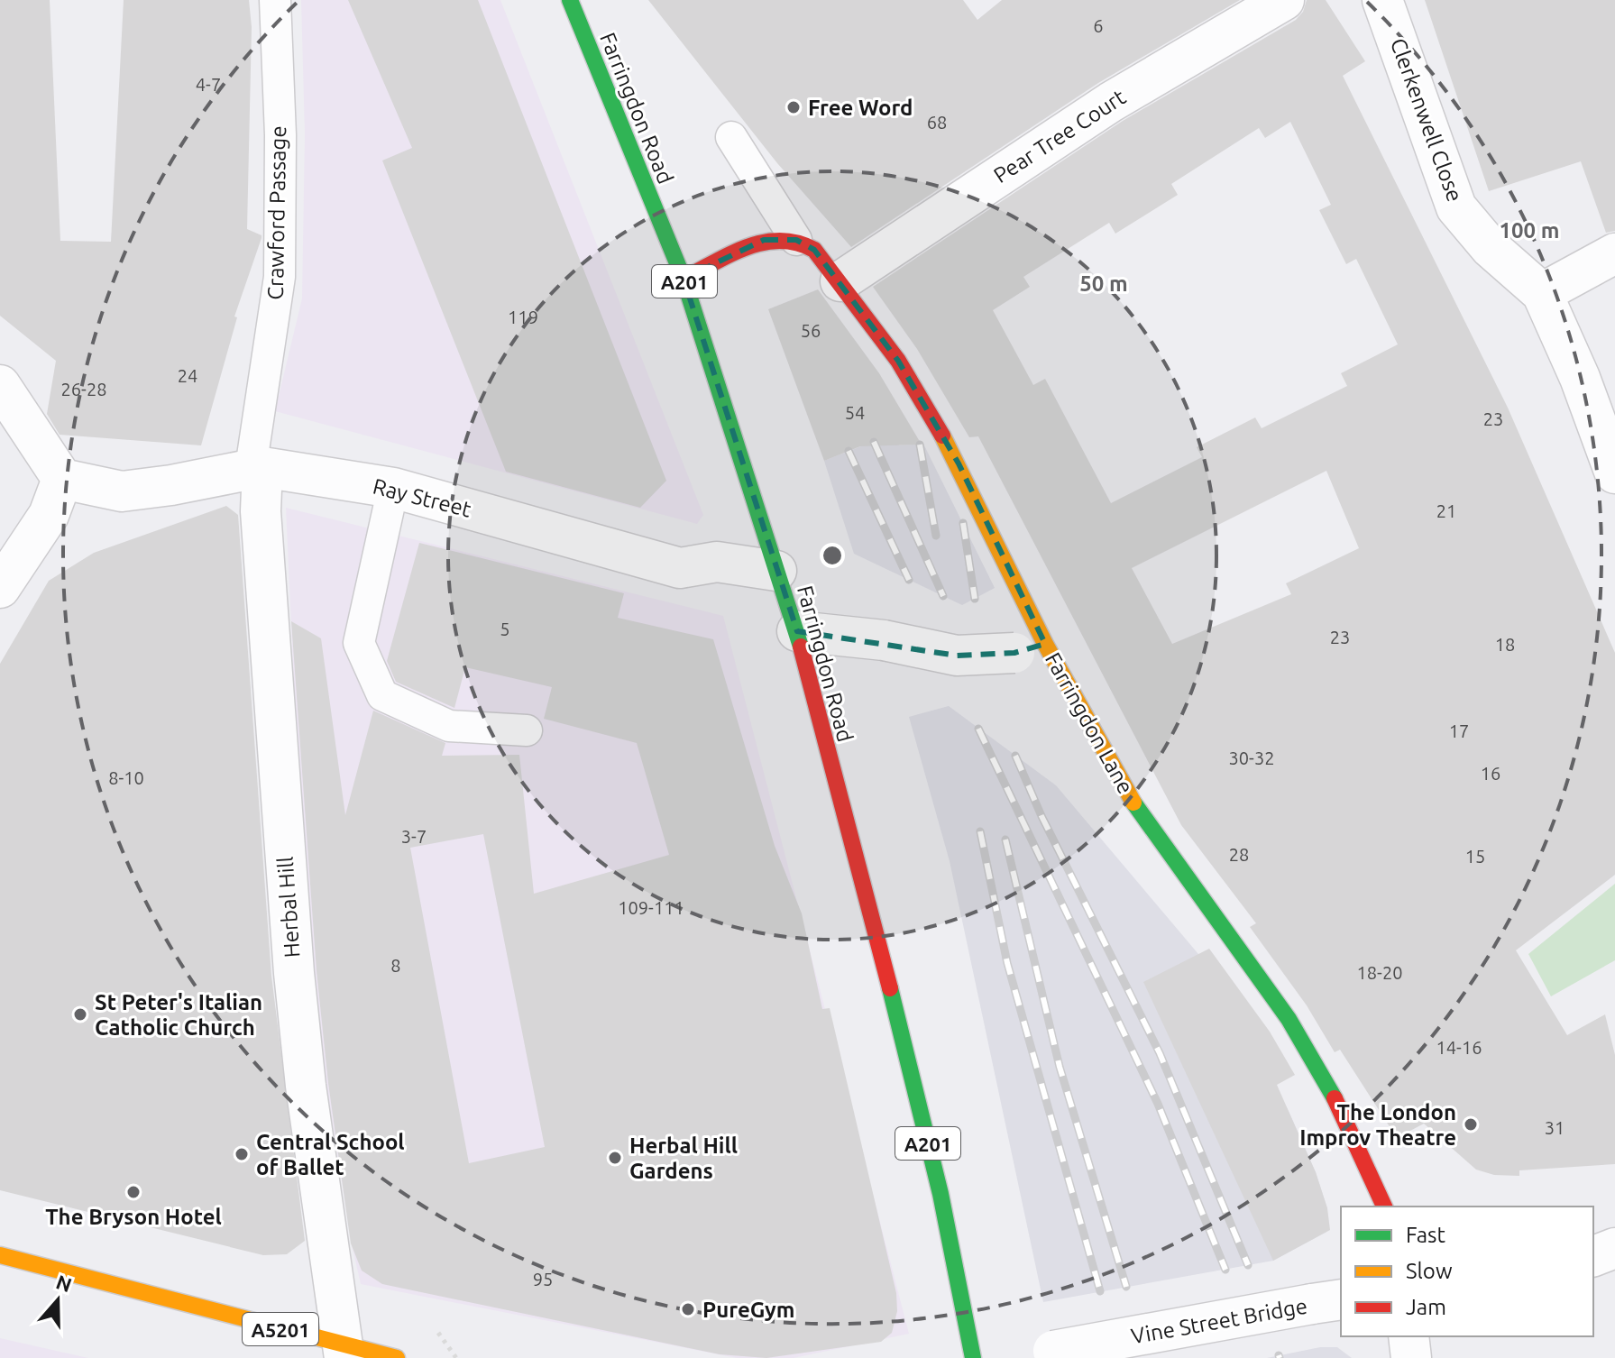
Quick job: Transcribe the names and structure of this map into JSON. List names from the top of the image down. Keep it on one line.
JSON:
{"streets":{"main road":["Farringdon Road","A201","Farringdon Lane","A5201"],"street":["Clerkenwell Close","Pear Tree Court","Ray Street","Herbal Hill","Vine Street Bridge"],"lane":["Crawford Passage"]},"crossings":[["Farringdon Road","Ray Street"],["Pear Tree Court","Farringdon Lane"],["Crawford Passage","Ray Street"],["Crawford Passage","Herbal Hill"],["Ray Street","Herbal Hill"],["Herbal Hill","A5201"]],"places":["Free Word","St Peter's Italian Catholic Church","The London Improv Theatre","Central School of Ballet","Herbal Hill Gardens","The Bryson Hotel","PureGym"],"house_numbers":["6","4-7","68","119","56","24","26-28","54","23","21","5","23","18","17","30-32","16","8-10","3-7","28","15","109-111","8","18-20","14-16","31","95"],"legend":["Fast","Slow","Jam"],"north":"top","rings":["100 m","50 m"]}
